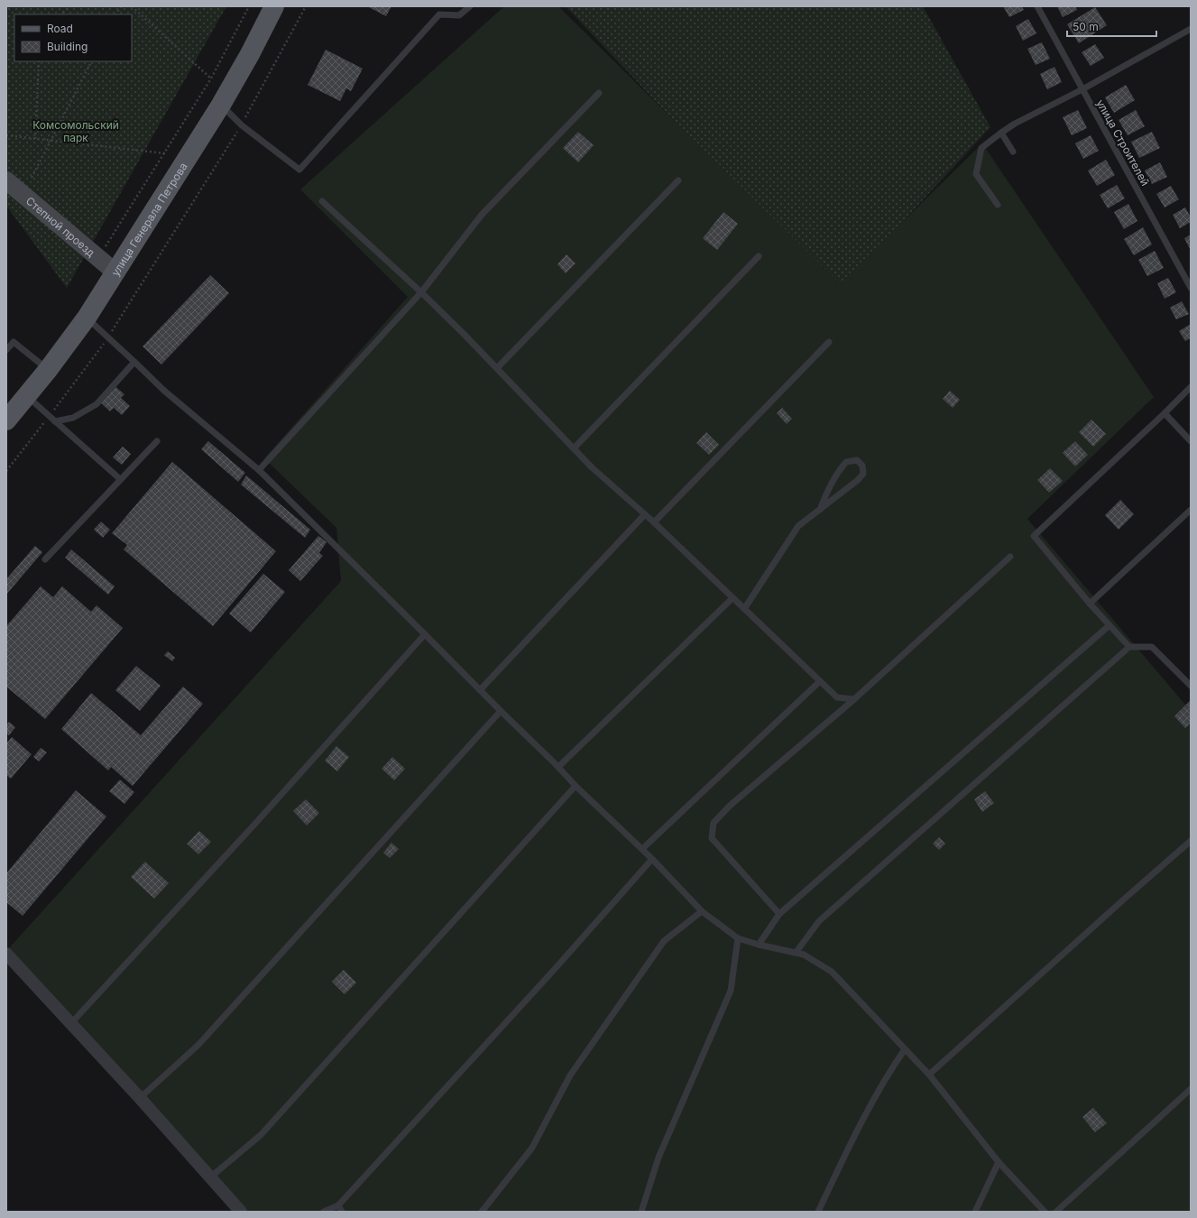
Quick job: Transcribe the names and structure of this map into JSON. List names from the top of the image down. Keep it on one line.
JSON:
{"streets":{"main road":["улица Генерала Петрова","Степной проезд"],"lane":["улица Строителей"]},"crossings":[["улица Генерала Петрова","Степной проезд"]],"parks":["Комсомольский парк"],"legend":["Road","Building"],"scale_bar":"50 m"}
